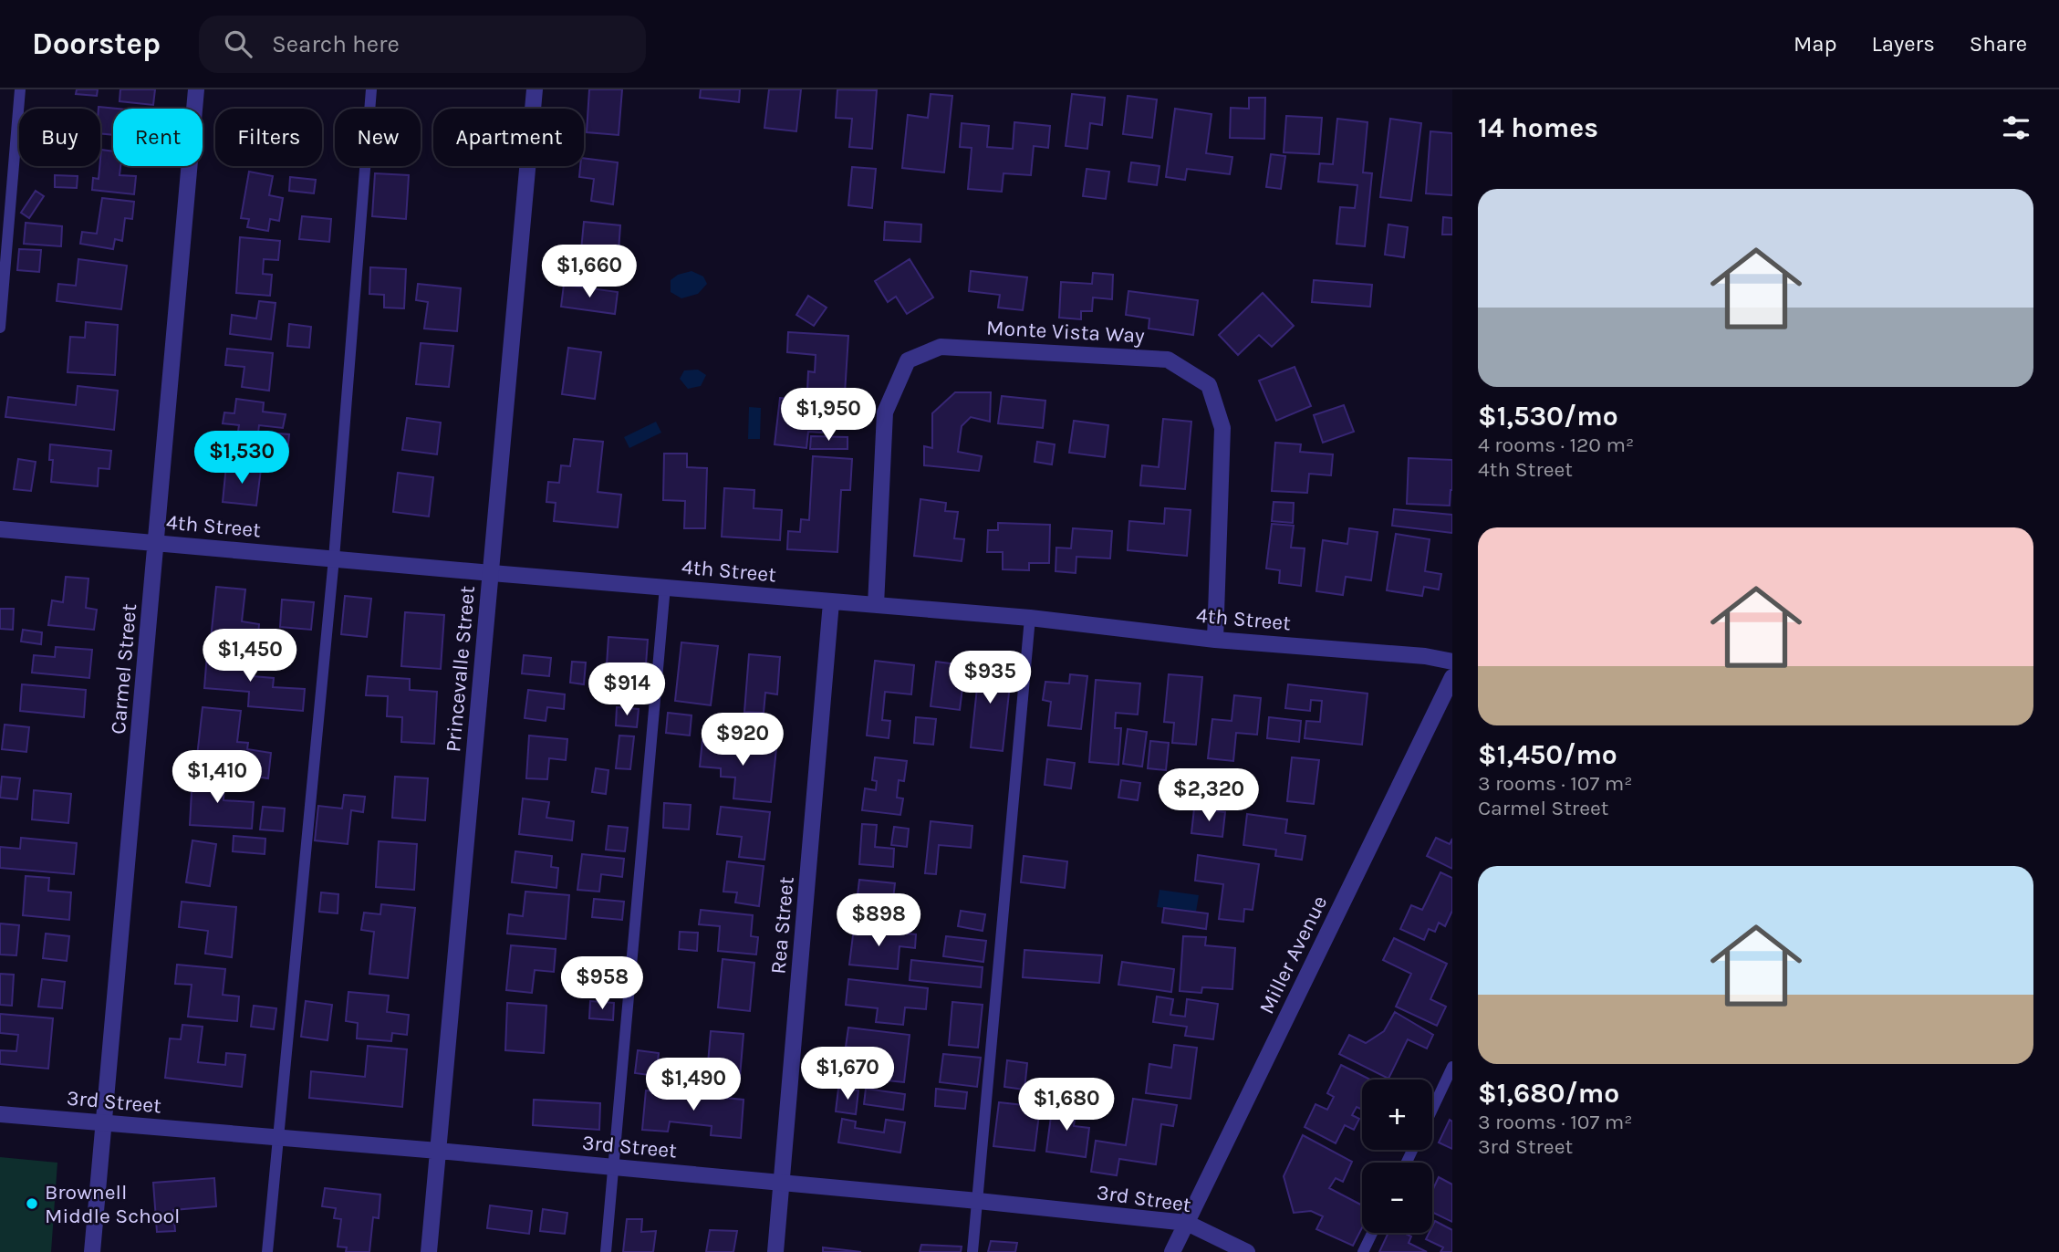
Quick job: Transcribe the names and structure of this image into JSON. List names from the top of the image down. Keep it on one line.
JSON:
{"streets":{"street":["Monte Vista Way","4th Street","Carmel Street","Princevalle Street","Rea Street","Miller Avenue","3rd Street"]},"crossings":[["Monte Vista Way","4th Street"],["4th Street","Carmel Street"],["4th Street","Princevalle Street"],["4th Street","Rea Street"],["Carmel Street","3rd Street"],["Princevalle Street","3rd Street"],["Rea Street","3rd Street"],["Miller Avenue","3rd Street"]],"places":["Brownell Middle School"],"page":{"header":"Doorstep","search":"Search here","nav":["Map","Layers","Share"],"heading":"14 homes","chip":["Buy","Rent","Filters","New","Apartment"],"list":[{"name":"$1,530/mo","note":"4 rooms · 120 m² · 4th Street"},{"name":"$1,450/mo","note":"3 rooms · 107 m² · Carmel Street"},{"name":"$1,680/mo","note":"3 rooms · 107 m² · 3rd Street"}],"price":["$1,660","$1,950","$1,530","$1,450","$935","$914","$920","$1,410","$2,320","$898","$958","$1,670","$1,490","$1,680"],"map_buttons":["+","−"]}}
